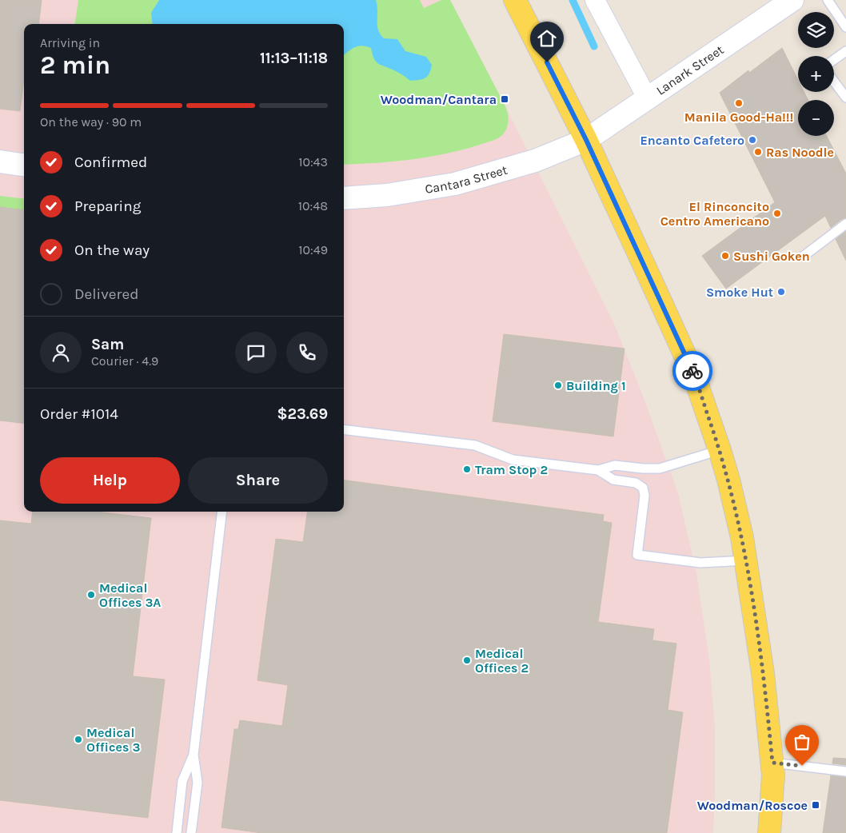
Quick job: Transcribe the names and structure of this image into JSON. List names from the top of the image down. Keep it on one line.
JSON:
{"streets":{"street":["Lanark Street","Cantara Street"]},"crossings":[["Lanark Street","Cantara Street"]],"places":{"transit":["Woodman/Cantara","Woodman/Roscoe"],"other":["Manila Good-Ha!!!","Encanto Cafetero","Ras Noodle","El Rinconcito Centro Americano","Sushi Goken","Smoke Hut","Building 1","Tram Stop 2","Medical Offices 3A","Medical Offices 2","Medical Offices 3"]},"page":{"map_buttons":["+","−"],"heading":["2 min","Arriving in","11:13–11:18"],"panel":["Sam","Courier · 4.9","Order #1014","$23.69"],"bar":"On the way · 90 m","list":[["Confirmed","10:43"],["Preparing","10:48"],["On the way","10:49"],"Delivered"],"buttons":["Help","Share"]}}
